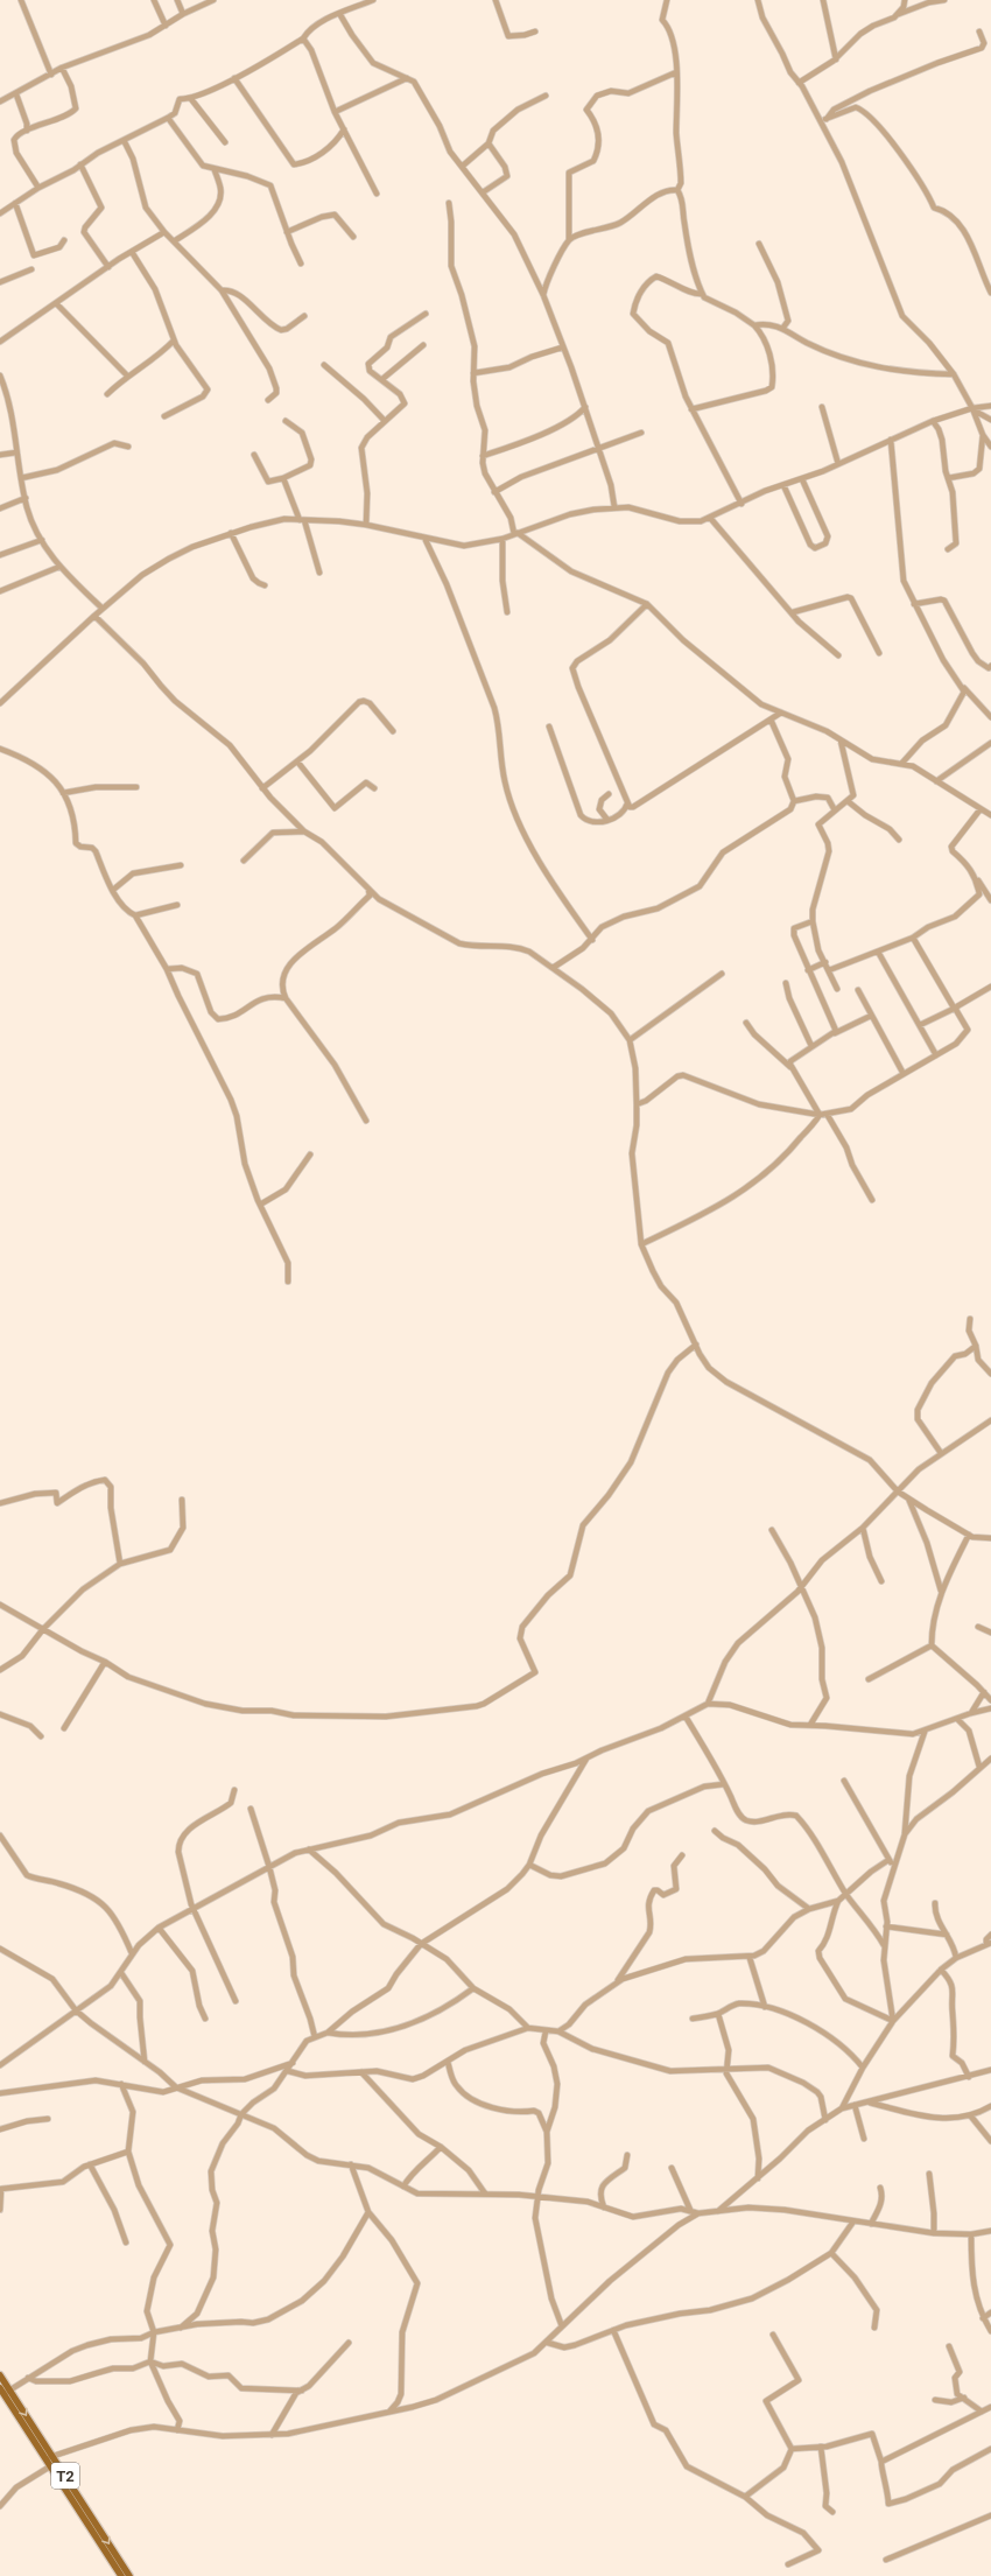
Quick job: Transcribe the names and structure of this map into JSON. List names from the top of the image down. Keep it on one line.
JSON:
{"streets":{"main road":["T2"]}}
